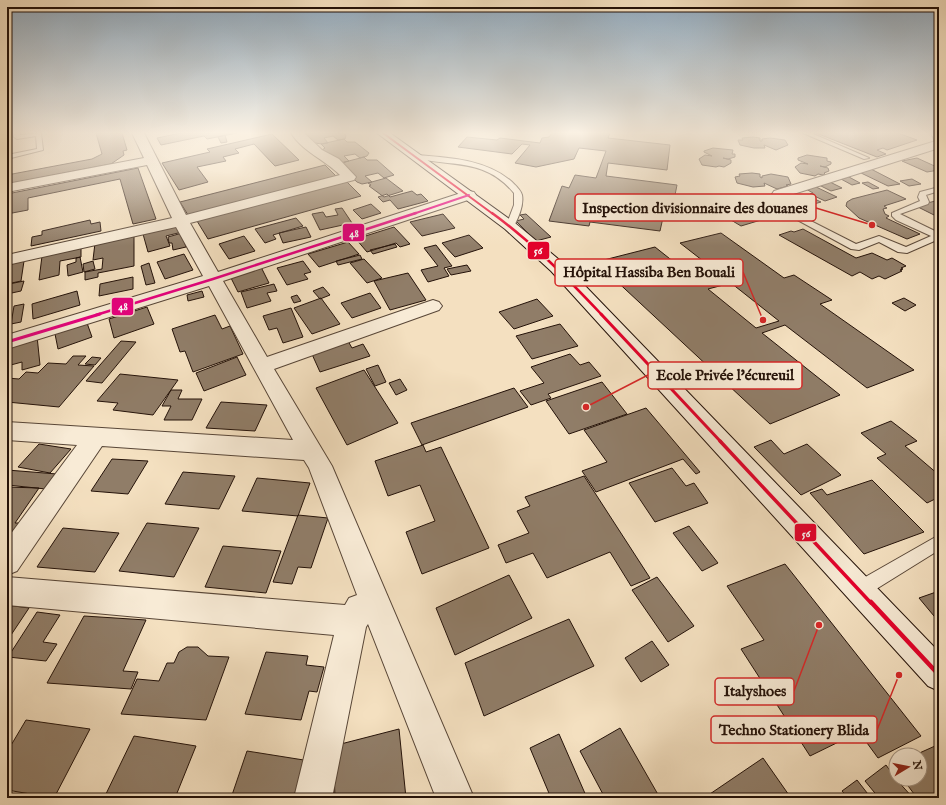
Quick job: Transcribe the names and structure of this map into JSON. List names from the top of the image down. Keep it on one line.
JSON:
{"places":["Inspection divisionnaire des douanes","Hôpital Hassiba Ben Bouali","Ecole Privée l'écureuil","Italyshoes","Techno Stationery Blida"],"lines":["transit line 56","transit line 48"],"north":"right"}
